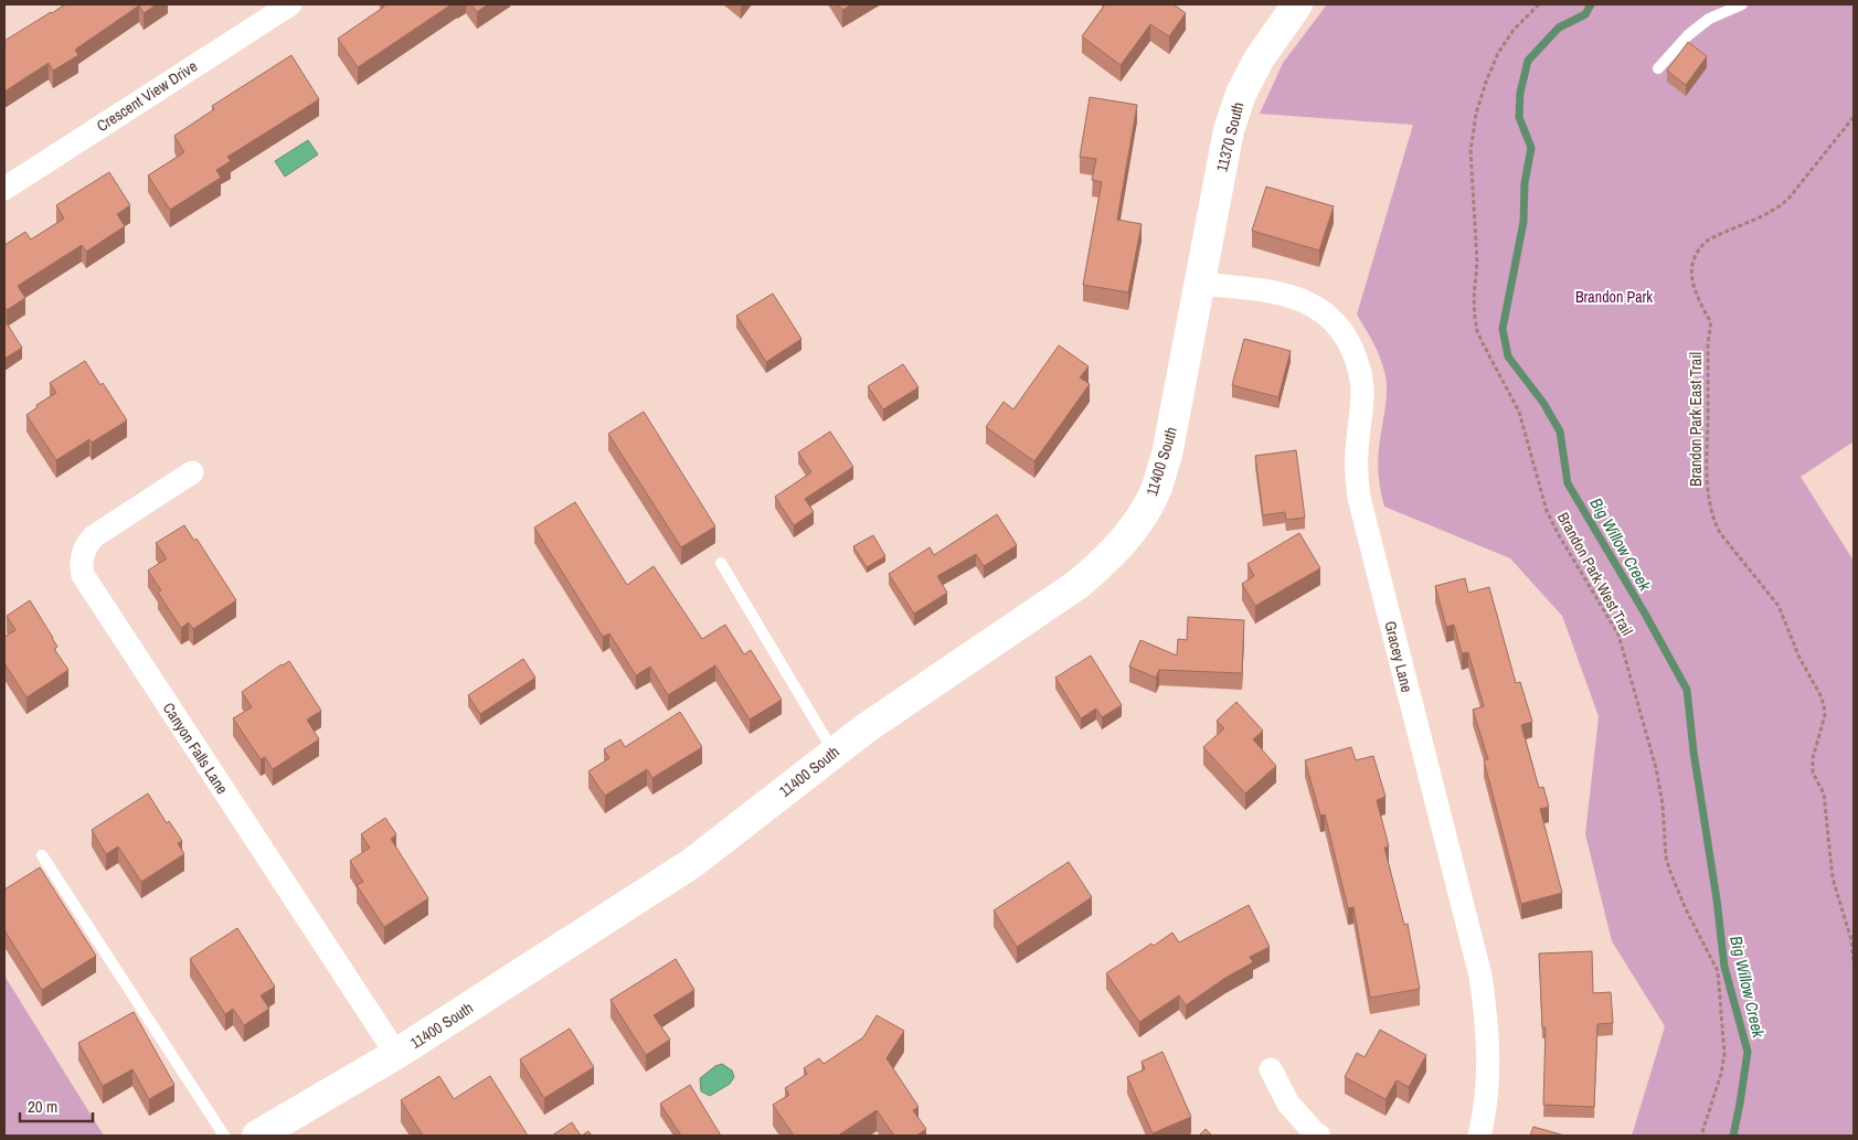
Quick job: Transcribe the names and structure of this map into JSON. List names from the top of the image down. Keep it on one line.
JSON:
{"streets":{"street":["Crescent View Drive","11370 South","11400 South","Gracey Lane","Canyon Falls Lane"],"path":["Brandon Park East Trail","Brandon Park West Trail"]},"crossings":[["11370 South","11400 South"],["11370 South","Gracey Lane"],["11400 South","Gracey Lane"],["11400 South","Canyon Falls Lane"]],"water":["Big Willow Creek"],"parks":["Brandon Park"],"scale_bar":"20 m"}
